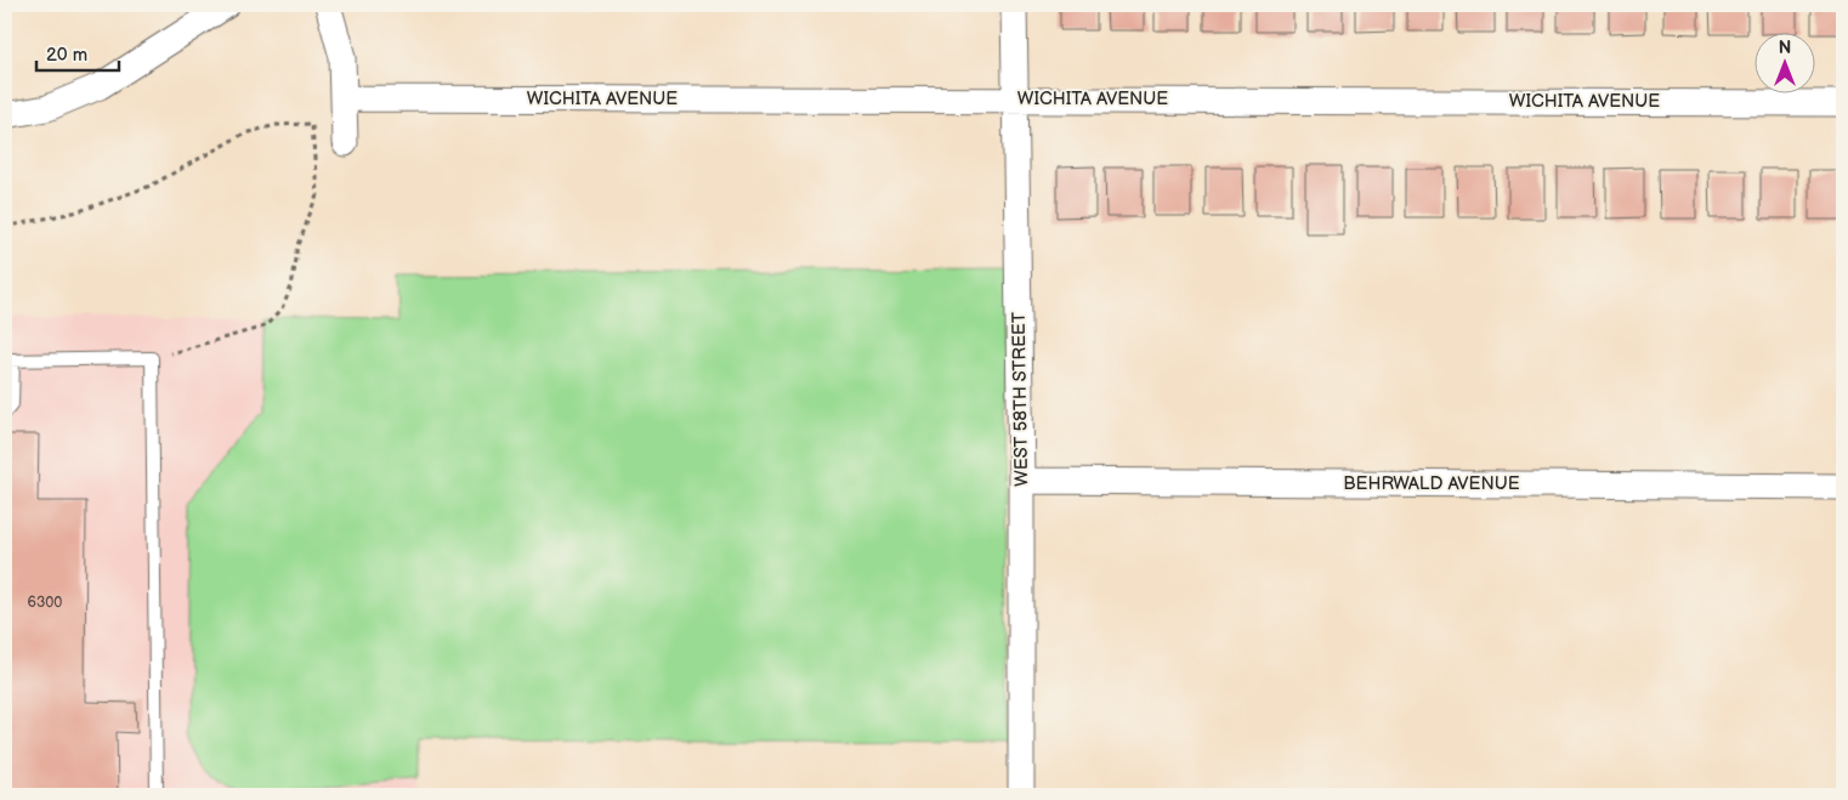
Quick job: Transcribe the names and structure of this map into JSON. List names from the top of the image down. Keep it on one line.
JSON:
{"streets":{"street":["WICHITA AVENUE","WEST 58TH STREET","BEHRWALD AVENUE"]},"crossings":[["WICHITA AVENUE","WEST 58TH STREET"],["WEST 58TH STREET","BEHRWALD AVENUE"]],"house_numbers":["6300"],"scale_bar":"20 m","north":"top"}
